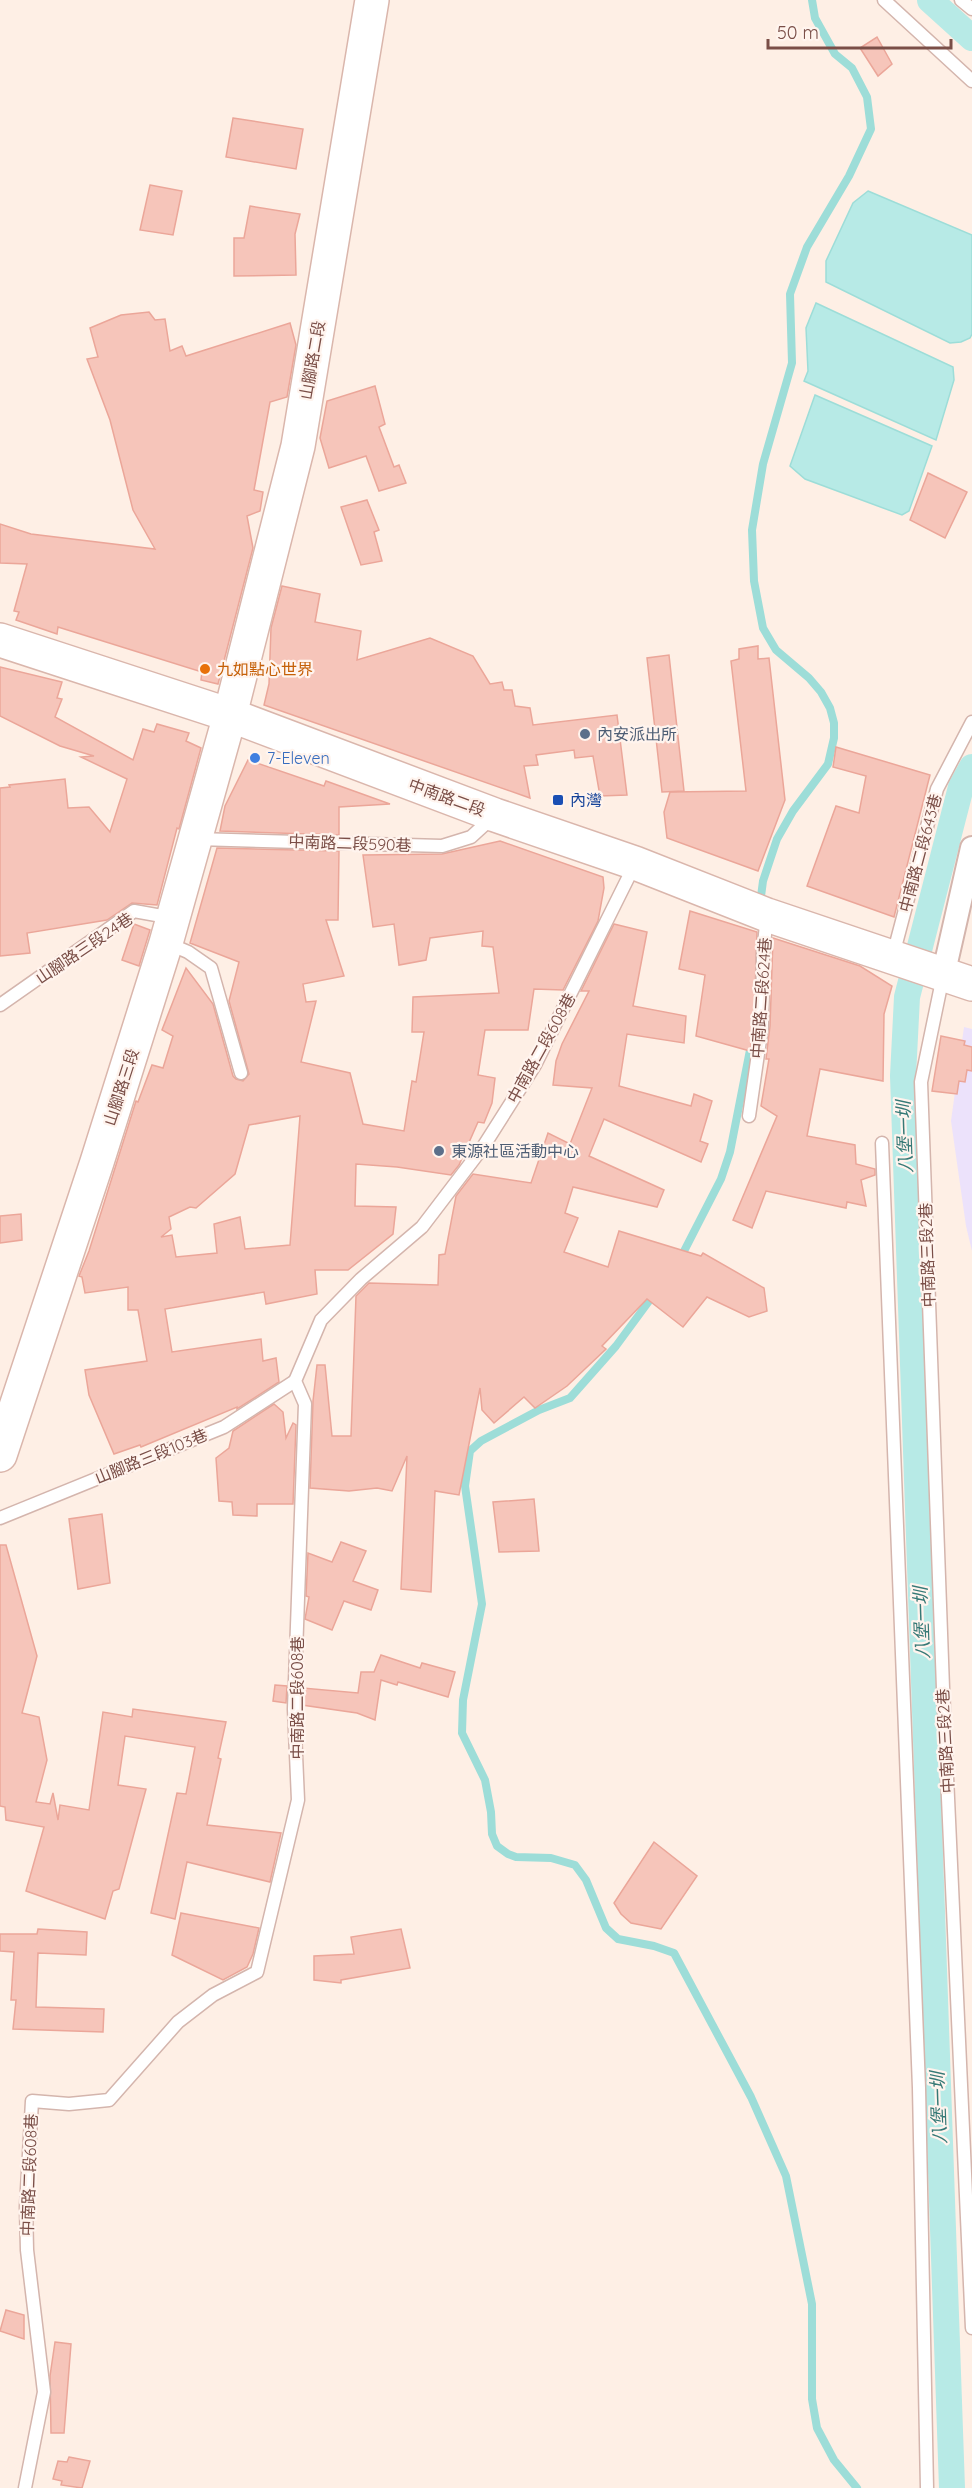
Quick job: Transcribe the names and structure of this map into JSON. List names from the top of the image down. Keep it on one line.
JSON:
{"streets":{"main road":["山腳路二段","中南路二段","山腳路三段"],"lane":["中南路二段590巷","中南路二段643巷","山腳路三段24巷","中南路二段624巷","中南路二段608巷","中南路三段2巷","山腳路三段103巷"]},"crossings":[["山腳路二段","中南路二段"],["山腳路二段","山腳路三段"],["中南路二段","中南路二段590巷"],["中南路二段","中南路二段643巷"],["中南路二段","中南路二段624巷"],["中南路二段","中南路二段608巷"],["中南路二段","山腳路三段"],["中南路二段","中南路三段2巷"],["中南路二段590巷","山腳路三段"],["山腳路三段24巷","山腳路三段"],["中南路二段608巷","山腳路三段103巷"]],"water":["八堡一圳"],"places":{"other":["九如點心世界","內安派出所","7-Eleven","東源社區活動中心"],"transit":["內灣"]},"scale_bar":"50 m"}
